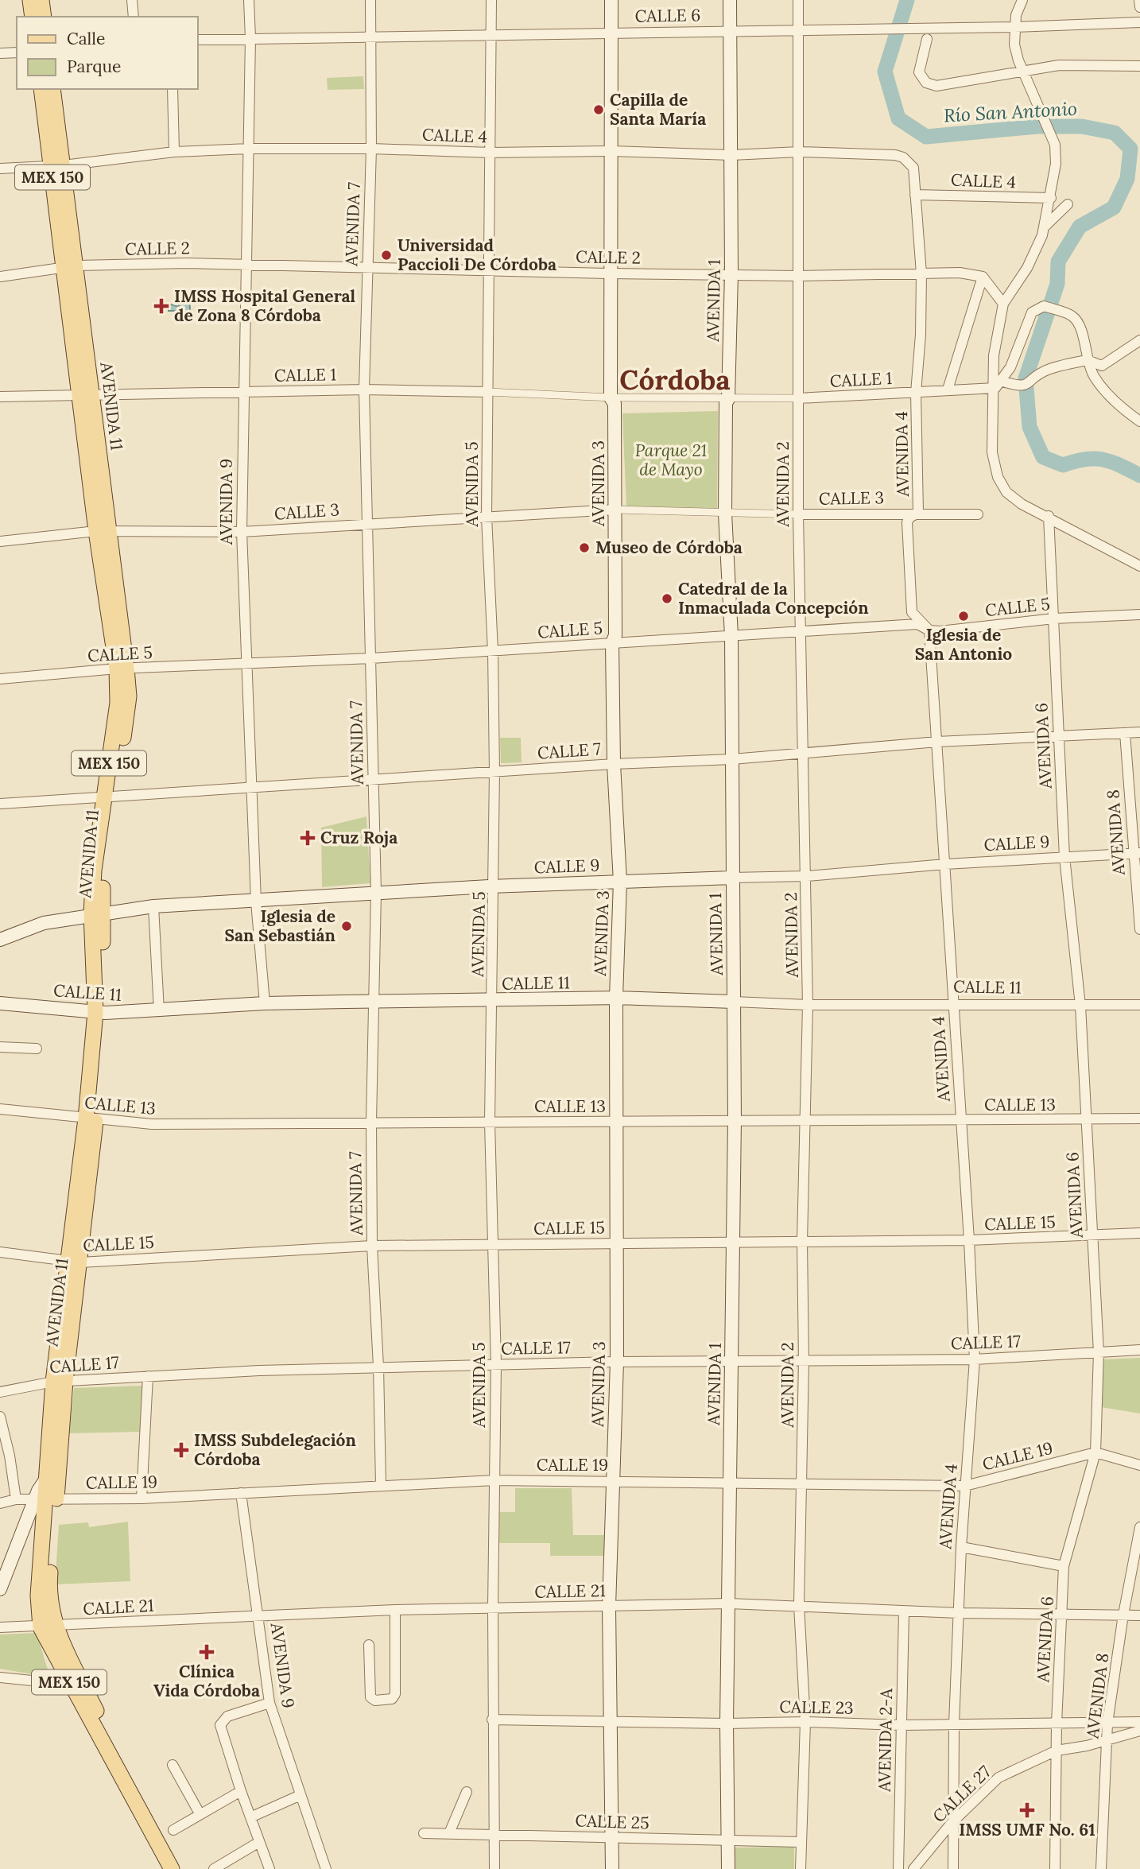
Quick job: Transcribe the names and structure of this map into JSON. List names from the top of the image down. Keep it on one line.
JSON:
{"streets":{"main road":["MEX 150","AVENIDA 1","AVENIDA 11","AVENIDA 3","CALLE 9","CALLE 11"],"street":["CALLE 6","CALLE 4","AVENIDA 7","CALLE 2","CALLE 1","AVENIDA 4","AVENIDA 5","AVENIDA 2","CALLE 3","AVENIDA 9","CALLE 5","AVENIDA 6","CALLE 7","AVENIDA 8","CALLE 13","CALLE 15","CALLE 17","CALLE 19","CALLE 21","CALLE 23","AVENIDA 2-A","CALLE 27","CALLE 25"]},"crossings":[["CALLE 6","AVENIDA 7"],["CALLE 6","AVENIDA 1"],["CALLE 6","AVENIDA 3"],["CALLE 6","AVENIDA 5"],["CALLE 6","AVENIDA 2"],["CALLE 6","AVENIDA 9"],["CALLE 4","AVENIDA 7"],["CALLE 4","AVENIDA 1"],["CALLE 4","AVENIDA 11"],["CALLE 4","AVENIDA 4"],["CALLE 4","AVENIDA 3"],["CALLE 4","AVENIDA 5"],["CALLE 4","AVENIDA 2"],["CALLE 4","AVENIDA 9"],["MEX 150","AVENIDA 11"],["MEX 150","CALLE 19"],["MEX 150","CALLE 21"],["AVENIDA 7","CALLE 2"],["AVENIDA 7","CALLE 1"],["AVENIDA 7","CALLE 3"],["AVENIDA 7","CALLE 5"],["AVENIDA 7","CALLE 7"],["AVENIDA 7","CALLE 9"],["AVENIDA 7","CALLE 11"],["AVENIDA 7","CALLE 13"],["AVENIDA 7","CALLE 15"],["AVENIDA 7","CALLE 17"],["AVENIDA 7","CALLE 19"],["CALLE 2","AVENIDA 1"],["CALLE 2","AVENIDA 11"],["CALLE 2","AVENIDA 4"],["CALLE 2","AVENIDA 3"],["CALLE 2","AVENIDA 5"],["CALLE 2","AVENIDA 2"],["CALLE 2","AVENIDA 9"],["AVENIDA 1","CALLE 1"],["AVENIDA 1","CALLE 3"],["AVENIDA 1","CALLE 5"],["AVENIDA 1","CALLE 7"],["AVENIDA 1","CALLE 9"],["AVENIDA 1","CALLE 11"],["AVENIDA 1","CALLE 13"],["AVENIDA 1","CALLE 15"],["AVENIDA 1","CALLE 17"],["AVENIDA 1","CALLE 19"],["AVENIDA 1","CALLE 21"],["AVENIDA 1","CALLE 23"],["AVENIDA 1","CALLE 25"],["CALLE 1","AVENIDA 11"],["CALLE 1","AVENIDA 4"],["CALLE 1","AVENIDA 3"],["CALLE 1","AVENIDA 5"],["CALLE 1","AVENIDA 2"],["CALLE 1","AVENIDA 9"],["AVENIDA 11","CALLE 3"],["AVENIDA 11","CALLE 5"],["AVENIDA 11","CALLE 7"],["AVENIDA 11","CALLE 9"],["AVENIDA 11","CALLE 11"],["AVENIDA 11","CALLE 13"],["AVENIDA 11","CALLE 15"],["AVENIDA 11","CALLE 17"],["AVENIDA 11","CALLE 19"],["AVENIDA 4","CALLE 3"],["AVENIDA 4","CALLE 5"],["AVENIDA 4","CALLE 7"],["AVENIDA 4","CALLE 9"],["AVENIDA 4","CALLE 11"],["AVENIDA 4","CALLE 13"],["AVENIDA 4","CALLE 15"],["AVENIDA 4","CALLE 17"],["AVENIDA 4","CALLE 19"],["AVENIDA 4","CALLE 21"],["AVENIDA 4","CALLE 23"],["AVENIDA 4","CALLE 27"],["AVENIDA 3","CALLE 3"],["AVENIDA 3","CALLE 5"],["AVENIDA 3","CALLE 7"],["AVENIDA 3","CALLE 9"],["AVENIDA 3","CALLE 11"],["AVENIDA 3","CALLE 13"],["AVENIDA 3","CALLE 15"],["AVENIDA 3","CALLE 17"],["AVENIDA 3","CALLE 19"],["AVENIDA 3","CALLE 21"],["AVENIDA 3","CALLE 23"],["AVENIDA 3","CALLE 25"],["AVENIDA 5","CALLE 3"],["AVENIDA 5","CALLE 5"],["AVENIDA 5","CALLE 7"],["AVENIDA 5","CALLE 9"],["AVENIDA 5","CALLE 11"],["AVENIDA 5","CALLE 13"],["AVENIDA 5","CALLE 15"],["AVENIDA 5","CALLE 17"],["AVENIDA 5","CALLE 19"],["AVENIDA 5","CALLE 21"],["AVENIDA 5","CALLE 23"],["AVENIDA 5","CALLE 25"],["AVENIDA 2","CALLE 3"],["AVENIDA 2","CALLE 5"],["AVENIDA 2","CALLE 7"],["AVENIDA 2","CALLE 9"],["AVENIDA 2","CALLE 11"],["AVENIDA 2","CALLE 13"],["AVENIDA 2","CALLE 15"],["AVENIDA 2","CALLE 17"],["AVENIDA 2","CALLE 19"],["AVENIDA 2","CALLE 21"],["AVENIDA 2","CALLE 23"],["AVENIDA 2","CALLE 25"],["CALLE 3","AVENIDA 9"],["AVENIDA 9","CALLE 5"],["AVENIDA 9","CALLE 7"],["AVENIDA 9","CALLE 9"],["AVENIDA 9","CALLE 11"],["AVENIDA 9","CALLE 19"],["AVENIDA 9","CALLE 21"],["CALLE 5","AVENIDA 6"],["AVENIDA 6","CALLE 7"],["AVENIDA 6","CALLE 9"],["AVENIDA 6","CALLE 11"],["AVENIDA 6","CALLE 13"],["AVENIDA 6","CALLE 15"],["AVENIDA 6","CALLE 17"],["AVENIDA 6","CALLE 19"],["AVENIDA 6","CALLE 21"],["AVENIDA 6","CALLE 23"],["AVENIDA 6","CALLE 27"],["CALLE 7","AVENIDA 8"],["AVENIDA 8","CALLE 9"],["AVENIDA 8","CALLE 21"],["AVENIDA 8","CALLE 23"],["AVENIDA 8","CALLE 27"],["CALLE 21","AVENIDA 2-A"],["CALLE 23","AVENIDA 2-A"]],"districts":["Córdoba"],"water":["Río San Antonio"],"parks":["Parque 21 de Mayo"],"places":{"other":["Capilla de Santa María","Universidad Paccioli De Córdoba","Museo de Córdoba","Catedral de la Inmaculada Concepción","Iglesia de San Antonio","Iglesia de San Sebastián"],"health":["IMSS Hospital General de Zona 8 Córdoba","Cruz Roja","IMSS Subdelegación Córdoba","Clínica Vida Córdoba","IMSS UMF No. 61"]},"legend":["Calle","Parque"]}
